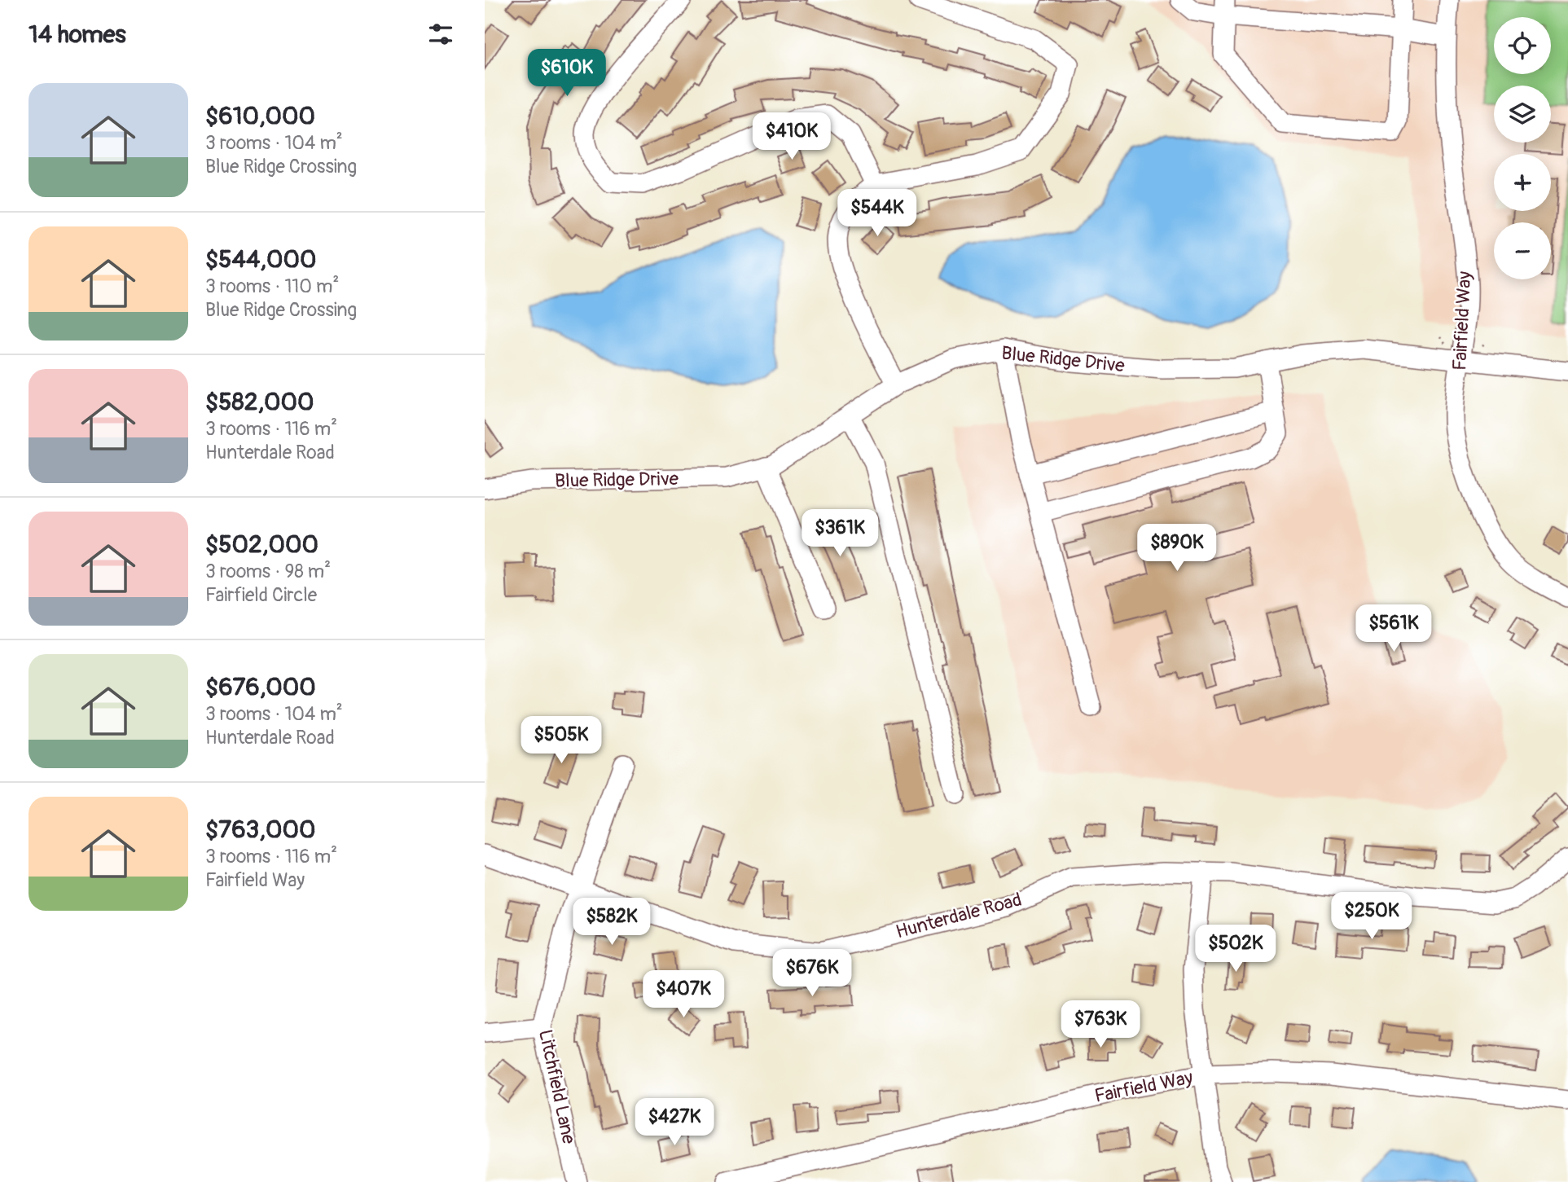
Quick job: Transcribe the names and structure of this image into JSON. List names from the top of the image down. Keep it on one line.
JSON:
{"streets":{"street":["Fairfield Way","Blue Ridge Drive","Hunterdale Road","Litchfield Lane"]},"crossings":[["Fairfield Way","Blue Ridge Drive"],["Hunterdale Road","Litchfield Lane"]],"page":{"heading":"14 homes","map_buttons":["+","−"],"price":["$610K","$410K","$544K","$361K","$890K","$561K","$505K","$250K","$582K","$502K","$676K","$407K","$763K","$427K"],"list":[{"name":"$610,000","note":"3 rooms · 104 m² · Blue Ridge Crossing"},{"name":"$544,000","note":"3 rooms · 110 m² · Blue Ridge Crossing"},{"name":"$582,000","note":"3 rooms · 116 m² · Hunterdale Road"},{"name":"$502,000","note":"3 rooms · 98 m² · Fairfield Circle"},{"name":"$676,000","note":"3 rooms · 104 m² · Hunterdale Road"},{"name":"$763,000","note":"3 rooms · 116 m² · Fairfield Way"}]}}
